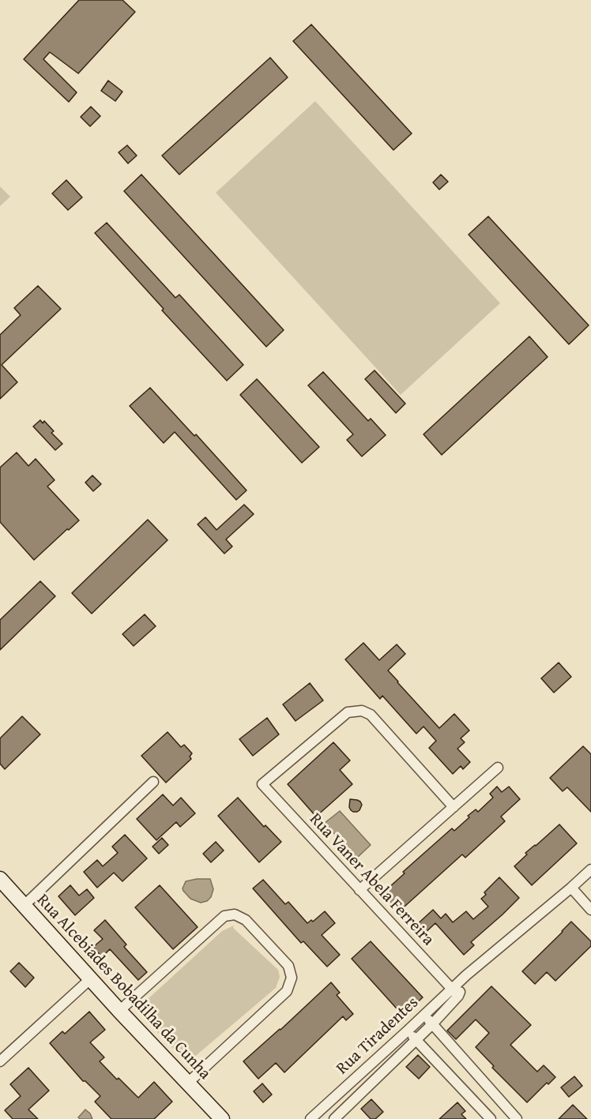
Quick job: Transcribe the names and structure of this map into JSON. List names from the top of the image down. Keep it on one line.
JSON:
{"streets":{"street":["Rua Vaner Abela Ferreira","Rua Alcebiades Bobadilha da Cunha","Rua Tiradentes"]},"crossings":[["Rua Vaner Abela Ferreira","Rua Tiradentes"]]}
